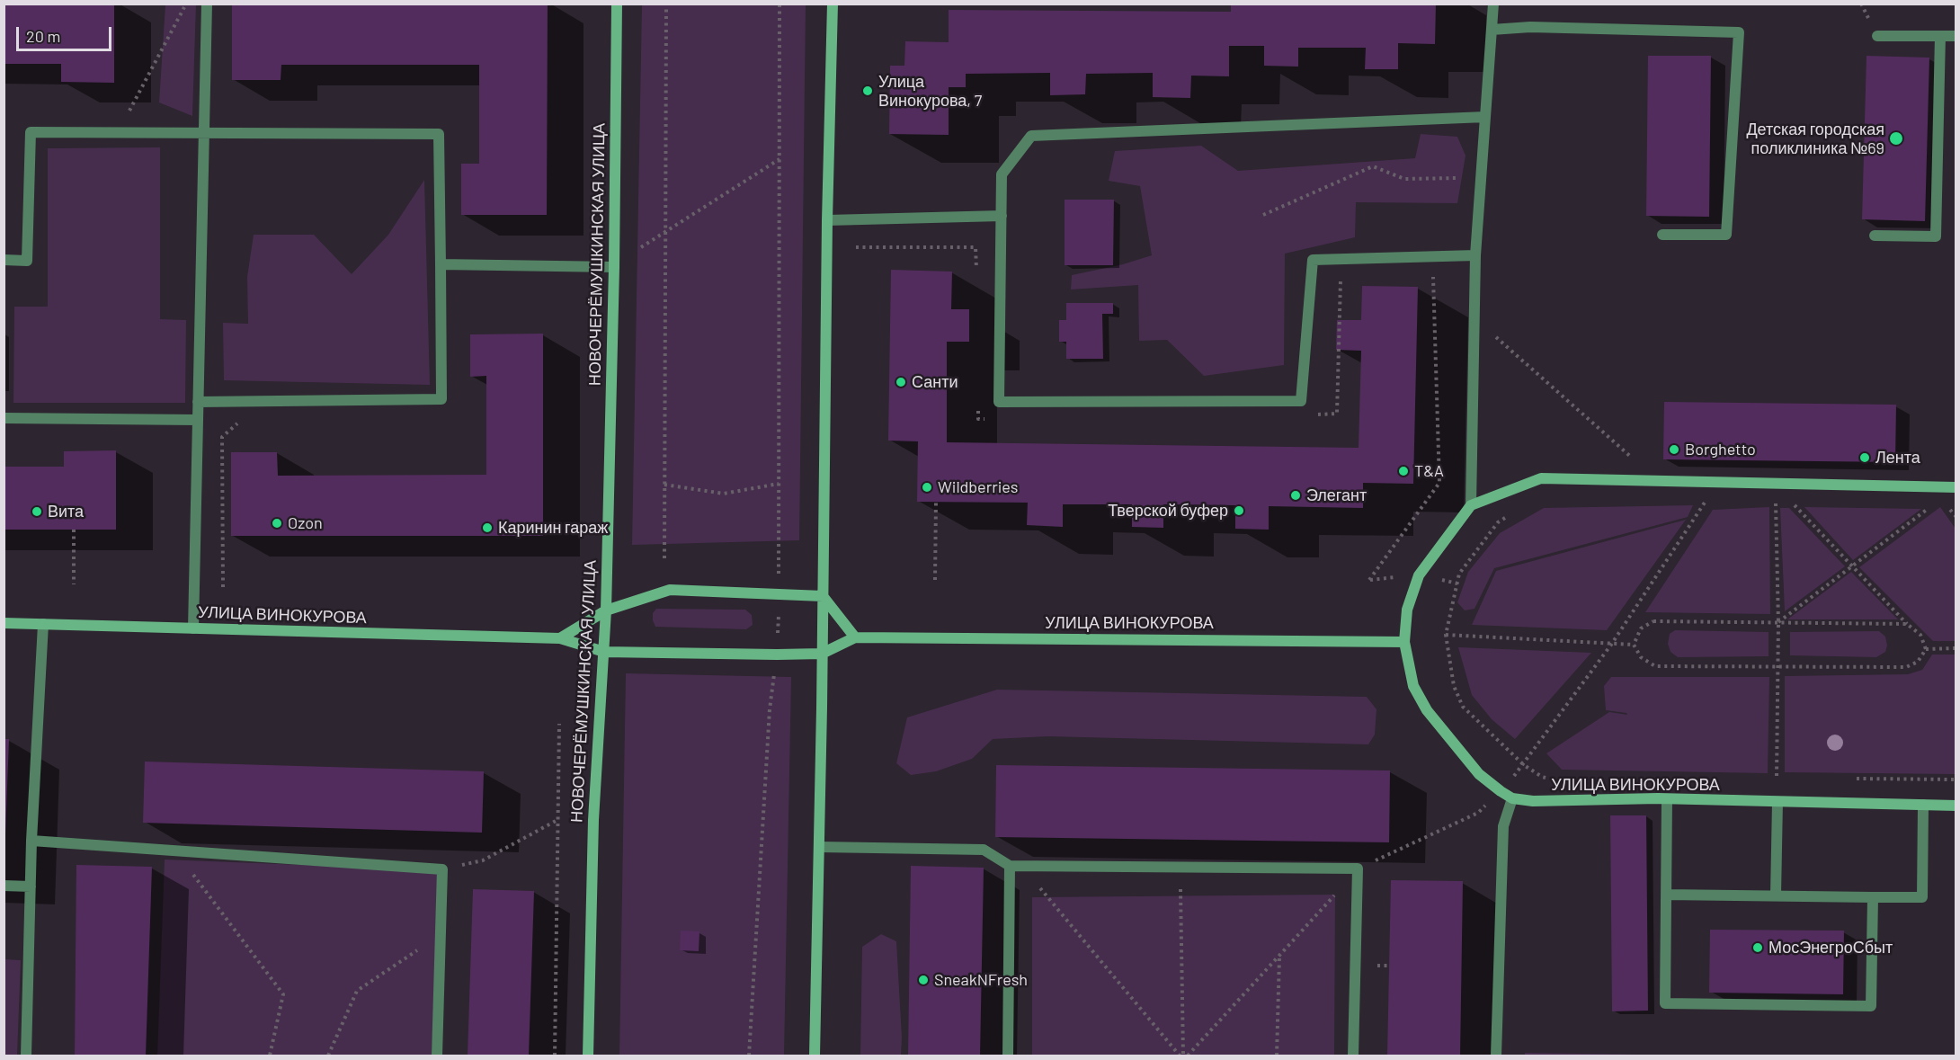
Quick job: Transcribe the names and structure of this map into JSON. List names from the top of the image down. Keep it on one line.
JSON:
{"streets":{"street":["НОВОЧЕРЁМУШКИНСКАЯ УЛИЦА","УЛИЦА ВИНОКУРОВА"]},"crossings":[["НОВОЧЕРЁМУШКИНСКАЯ УЛИЦА","УЛИЦА ВИНОКУРОВА"]],"places":["Улица Винокурова, 7","Детская городская поликлиника №69","Санти","Borghetto","Лента","T&A","Wildberries","Элегант","Тверской буфер","Вита","Ozon","Каринин гараж","МосЭнегроСбыт","SneakNFresh"],"scale_bar":"20 m"}
